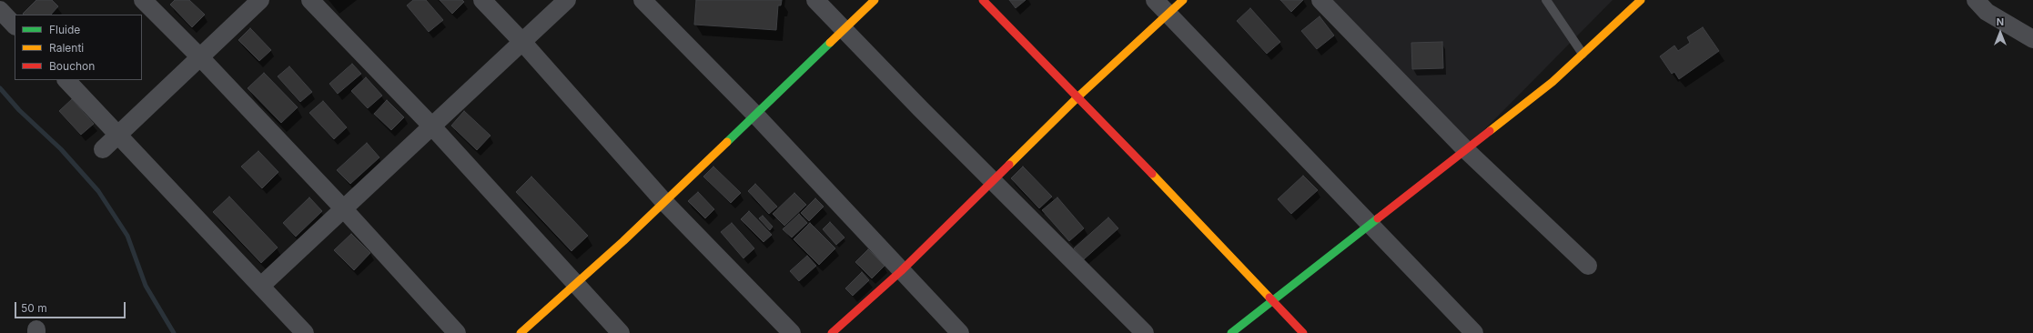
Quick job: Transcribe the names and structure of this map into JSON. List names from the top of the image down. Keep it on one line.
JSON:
{"legend":["Fluide","Ralenti","Bouchon"],"scale_bar":"50 m","north":"top"}
